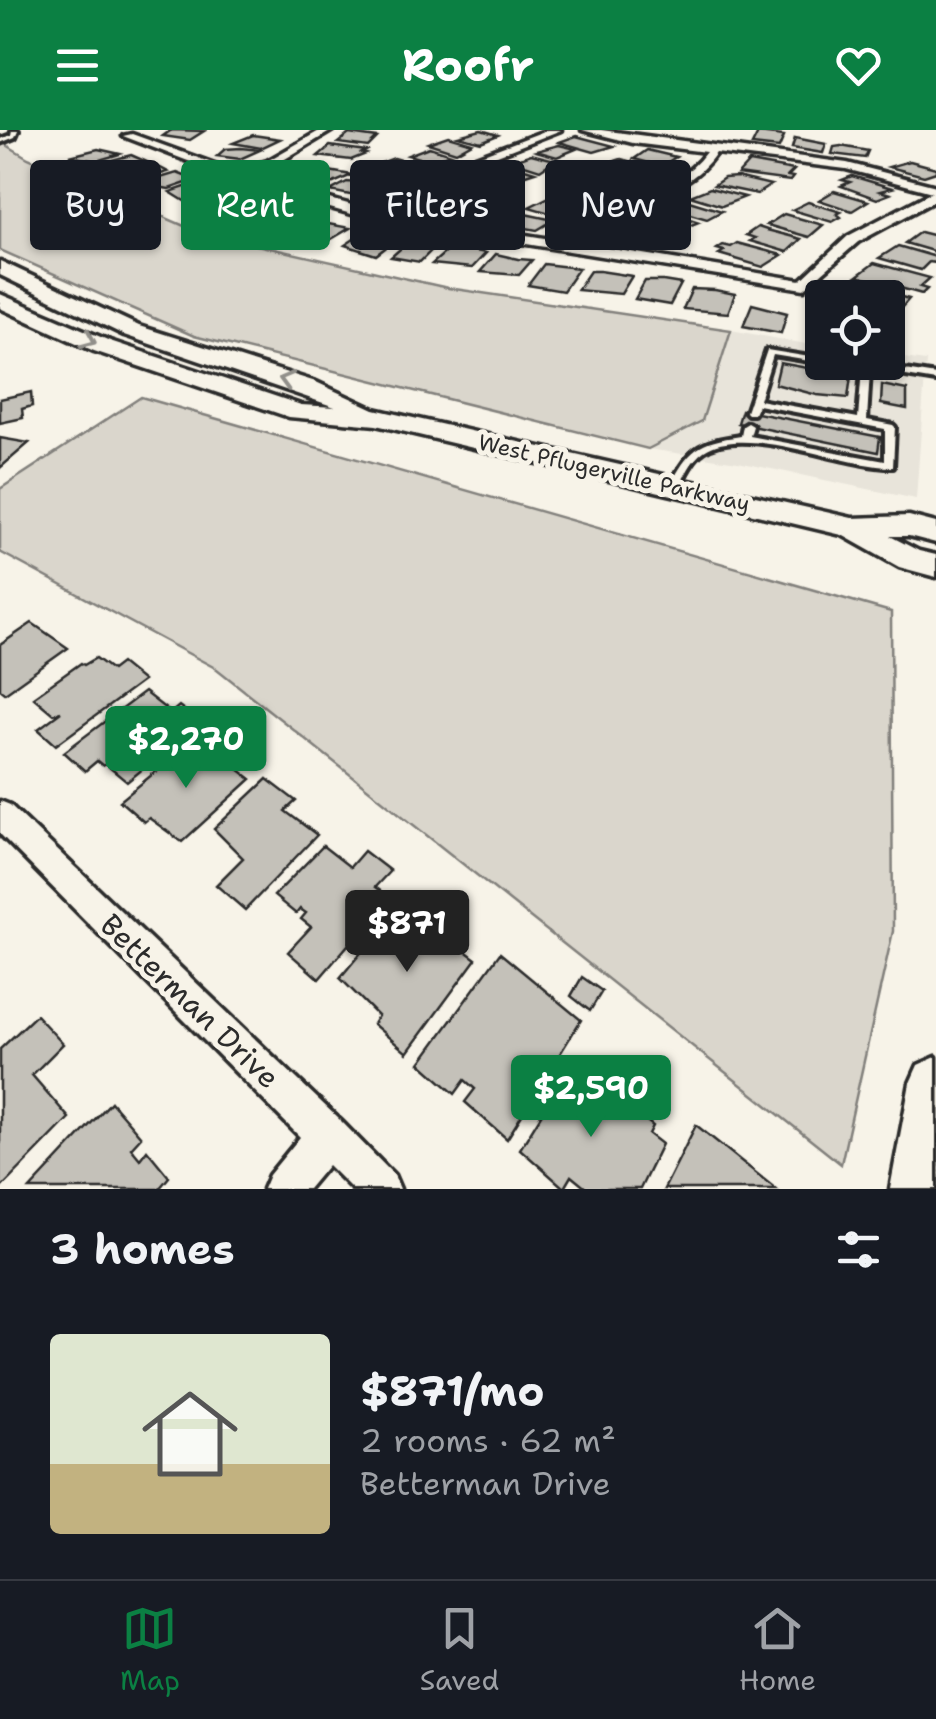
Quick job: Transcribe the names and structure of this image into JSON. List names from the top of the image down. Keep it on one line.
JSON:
{"streets":{"main road":["West Pflugerville Parkway"],"street":["Betterman Drive"]},"page":{"header":"Roofr","chip":["Buy","Rent","Filters","New"],"price":["$2,270","$871","$2,590"],"heading":"3 homes","list":[{"name":"$871/mo","note":"2 rooms · 62 m² · Betterman Drive"}],"tabs":["Map","Saved","Home"]}}
